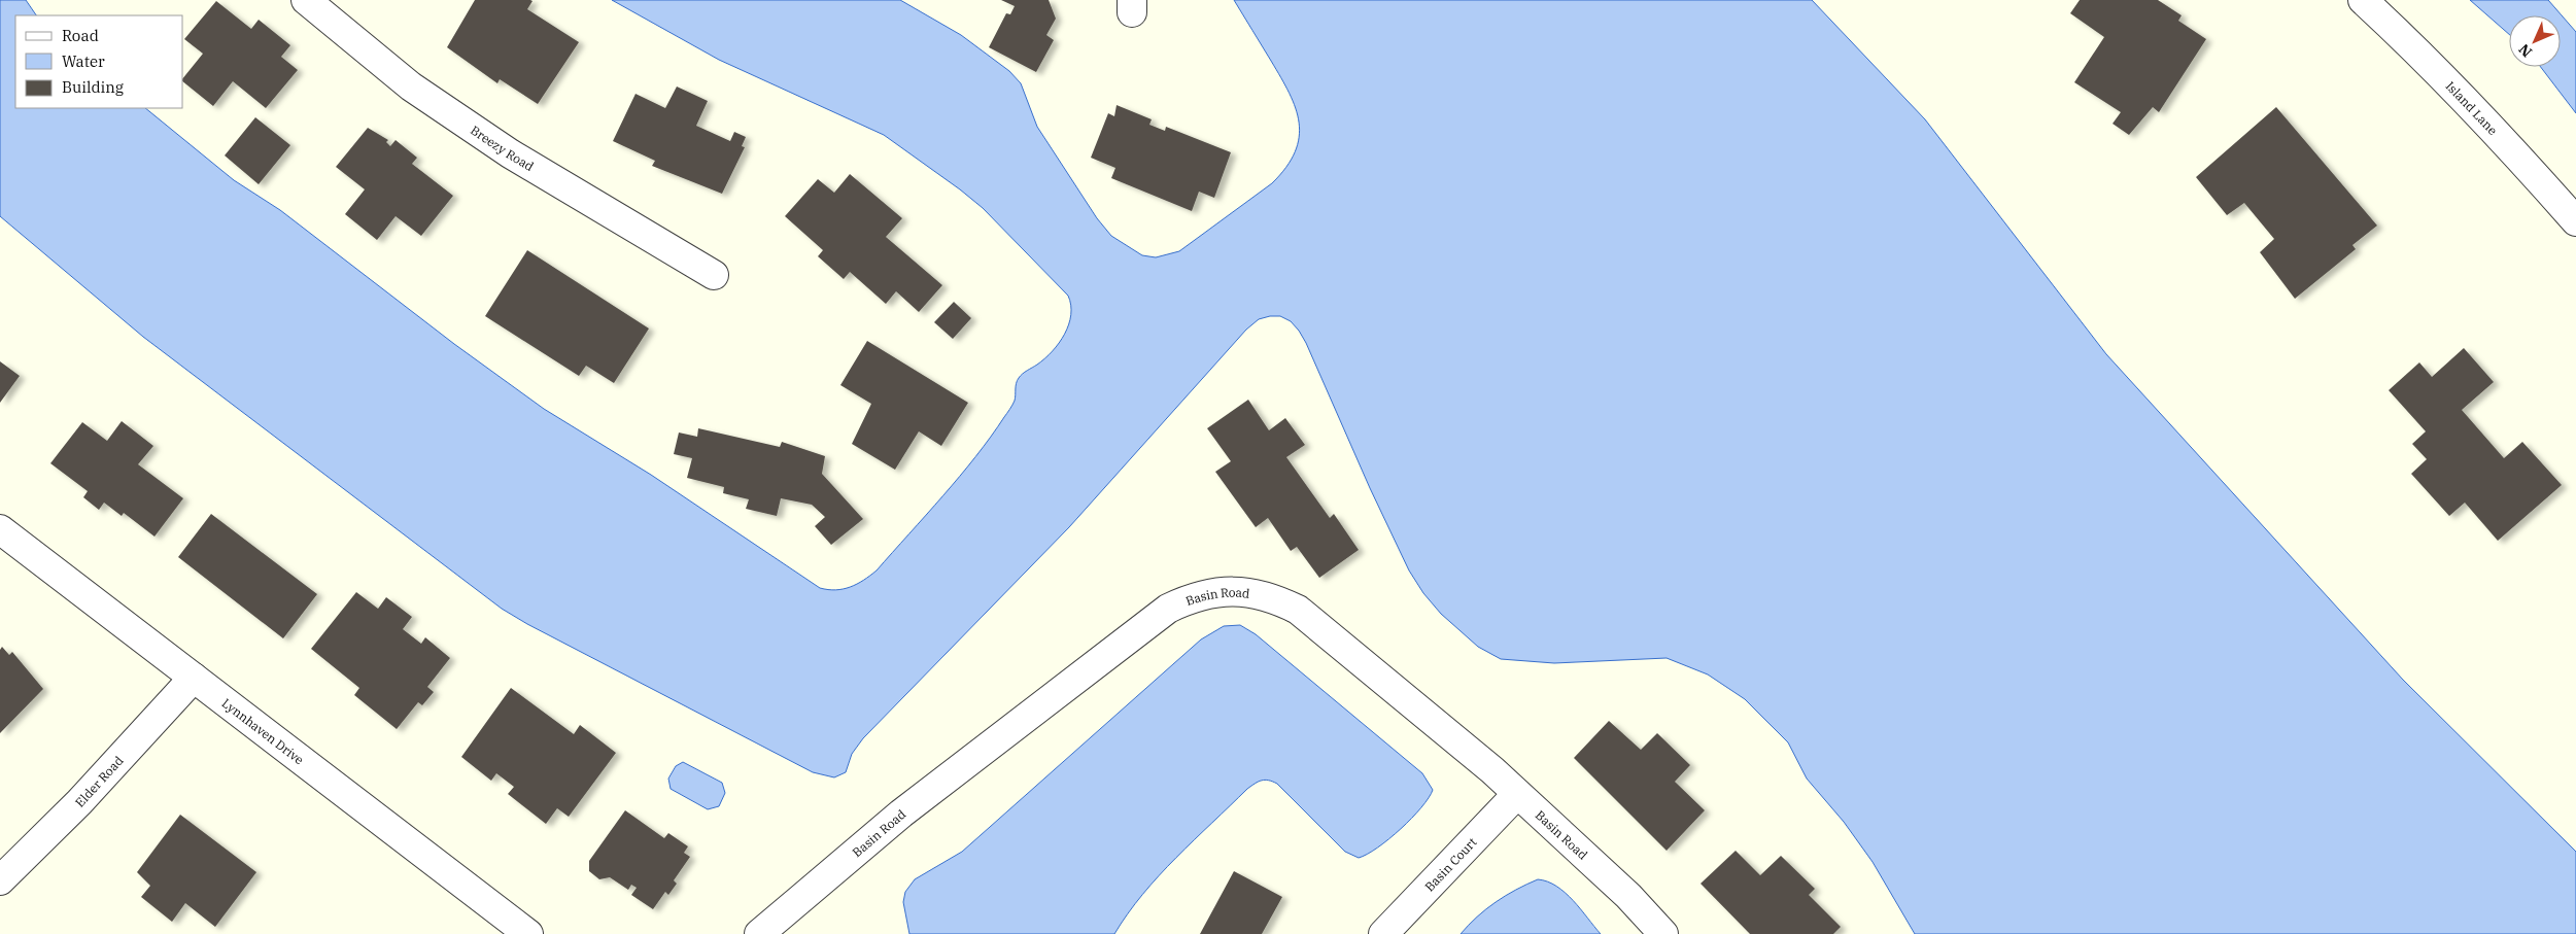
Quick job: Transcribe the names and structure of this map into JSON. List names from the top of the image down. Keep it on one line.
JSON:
{"streets":{"street":["Island Lane","Breezy Road","Basin Road","Lynnhaven Drive","Elder Road","Basin Court"]},"crossings":[["Basin Road","Basin Court"],["Lynnhaven Drive","Elder Road"]],"legend":["Road","Water","Building"],"north":"bottom left"}
